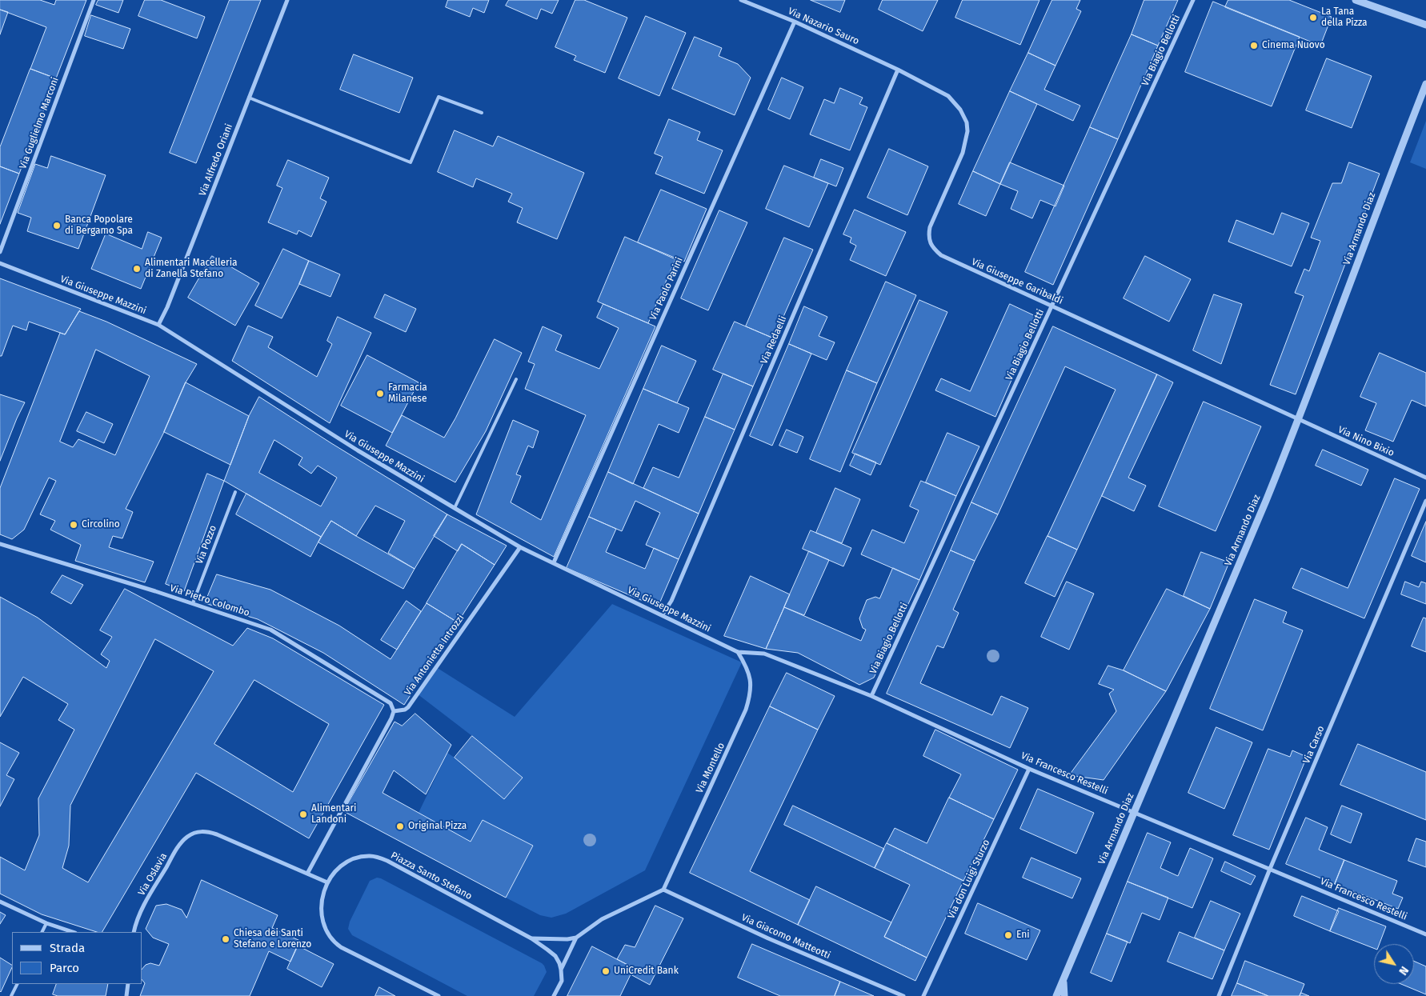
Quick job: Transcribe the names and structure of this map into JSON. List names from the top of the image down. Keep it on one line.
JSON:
{"streets":{"street":["Via Nazario Sauro","Via Biagio Bellotti","Via Guglielmo Marconi","Via Alfredo Oriani","Via Armando Diaz","Via Giuseppe Garibaldi","Via Paolo Parini","Via Giuseppe Mazzini","Via Redaelli","Via Nino Bixio","Via Pietro Colombo","Via Antonietta Introzzi","Via Carso","Via Montello","Via Francesco Restelli","Via Oslavia","Piazza Santo Stefano","Via don Luigi Sturzo","Via Giacomo Matteotti"],"lane":["Via Pozzo"]},"crossings":[["Via Nazario Sauro","Via Giuseppe Garibaldi"],["Via Nazario Sauro","Via Paolo Parini"],["Via Nazario Sauro","Via Redaelli"],["Via Biagio Bellotti","Via Giuseppe Garibaldi"],["Via Biagio Bellotti","Via Francesco Restelli"],["Via Alfredo Oriani","Via Giuseppe Mazzini"],["Via Armando Diaz","Via Giuseppe Garibaldi"],["Via Armando Diaz","Via Nino Bixio"],["Via Armando Diaz","Via Francesco Restelli"],["Via Giuseppe Garibaldi","Via Redaelli"],["Via Giuseppe Garibaldi","Via Nino Bixio"],["Via Paolo Parini","Via Giuseppe Mazzini"],["Via Giuseppe Mazzini","Via Redaelli"],["Via Giuseppe Mazzini","Via Antonietta Introzzi"],["Via Giuseppe Mazzini","Via Montello"],["Via Giuseppe Mazzini","Via Francesco Restelli"],["Via Pozzo","Via Pietro Colombo"],["Via Pietro Colombo","Via Antonietta Introzzi"],["Via Carso","Via Francesco Restelli"],["Via Montello","Via Giacomo Matteotti"],["Via Francesco Restelli","Via don Luigi Sturzo"]],"places":["La Tana della Pizza","Cinema Nuovo","Banca Popolare di Bergamo Spa","Alimentari Macelleria di Zanella Stefano","Farmacia Milanese","Circolino","Alimentari Landoni","Original Pizza","Eni","Chiesa dei Santi Stefano e Lorenzo","UniCredit Bank"],"legend":["Strada","Parco"],"north":"bottom right"}
